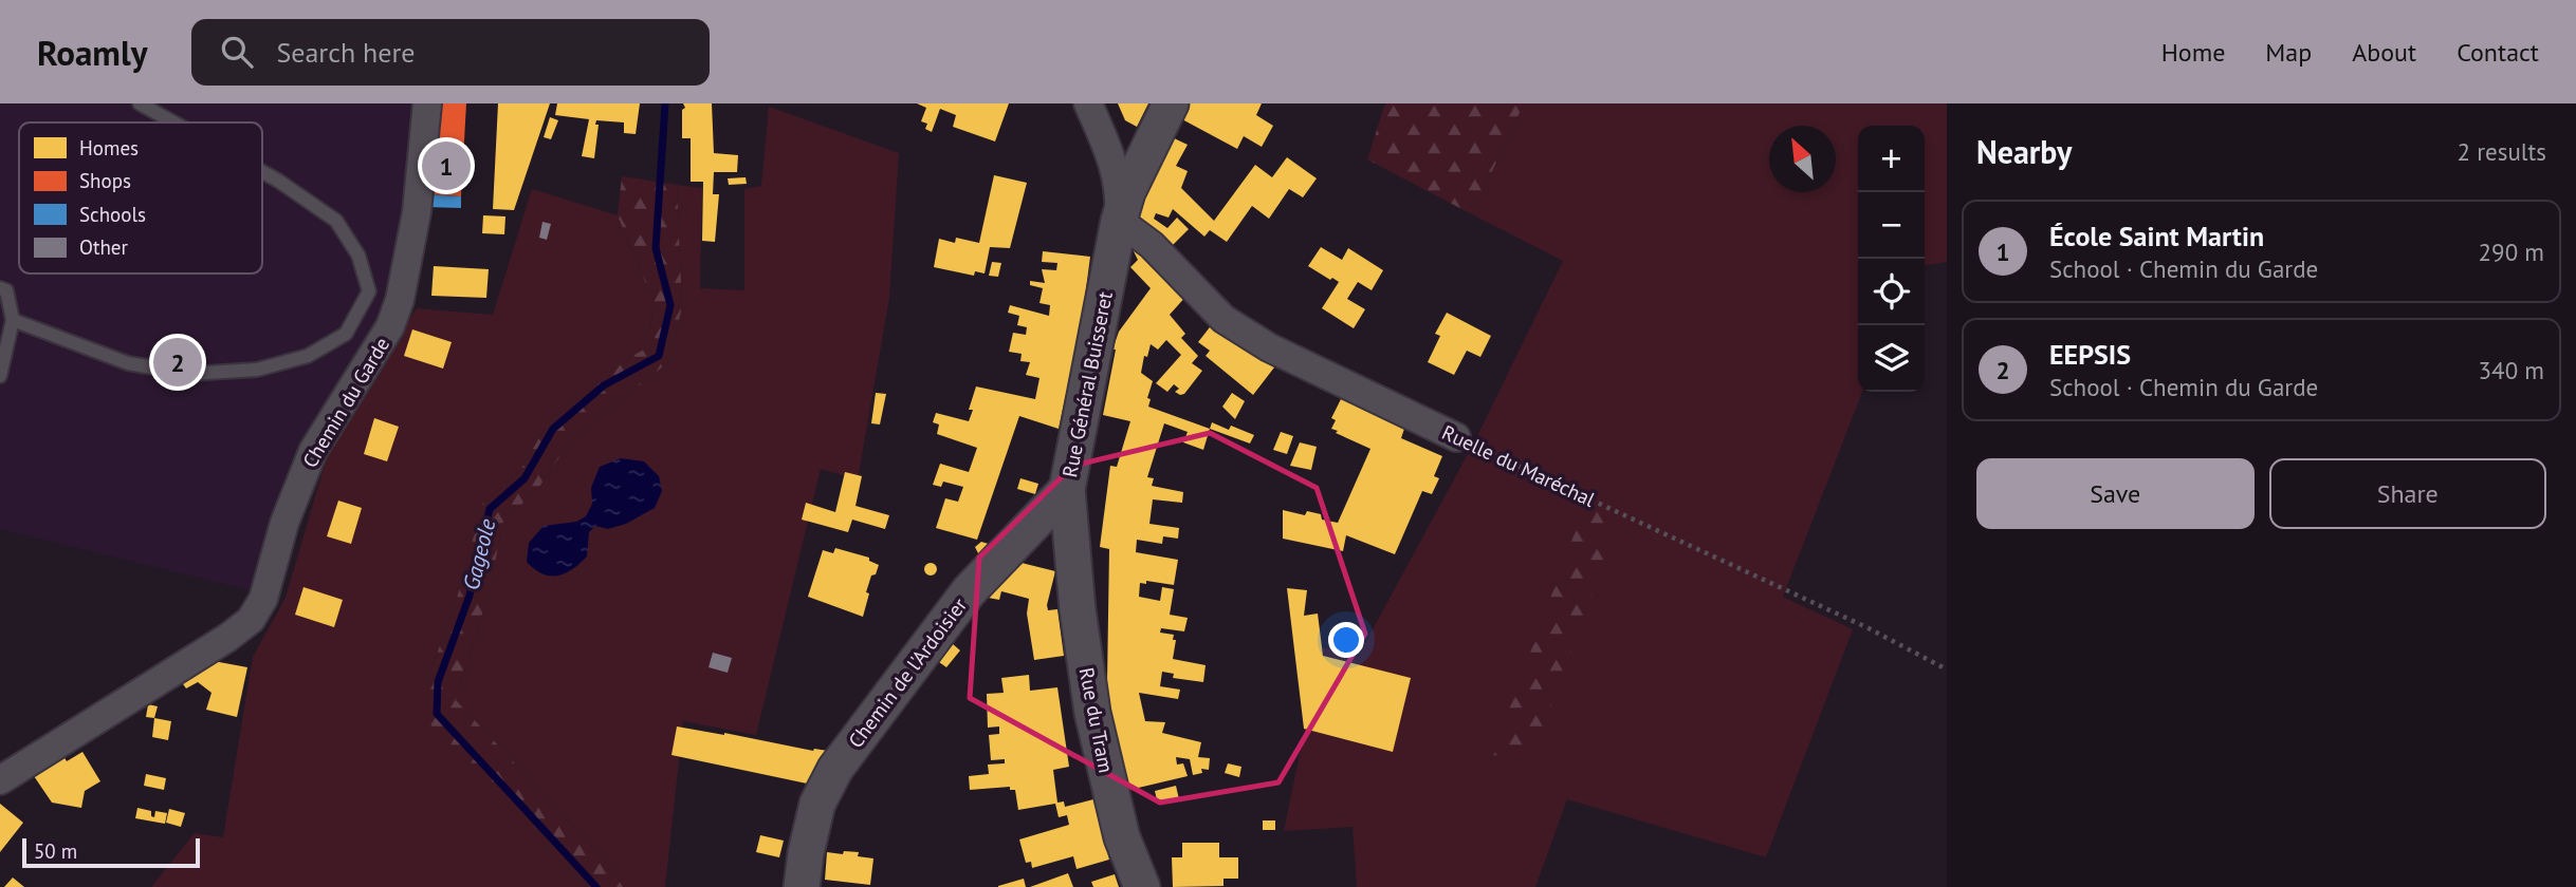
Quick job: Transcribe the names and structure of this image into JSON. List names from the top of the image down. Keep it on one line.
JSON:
{"streets":{"street":["Rue Général Buisseret","Chemin du Garde","Ruelle du Maréchal","Chemin de l'Ardoisier","Rue du Tram"]},"crossings":[["Rue Général Buisseret","Ruelle du Maréchal"],["Rue Général Buisseret","Chemin de l'Ardoisier"],["Rue Général Buisseret","Rue du Tram"]],"water":["Gageole"],"legend":["Homes","Shops","Schools","Other"],"scale_bar":"50 m","north":"top left","page":{"header":"Roamly","search":"Search here","nav":["Home","Map","About","Contact"],"heading":["Nearby","2 results"],"map_buttons":["+","−"],"pins":["1","2"],"list":[{"mark":"1","name":"École Saint Martin","note":"School · Chemin du Garde","value":"290 m"},{"mark":"2","name":"EEPSIS","note":"School · Chemin du Garde","value":"340 m"}],"buttons":["Save","Share"],"scale":"50 m"}}
